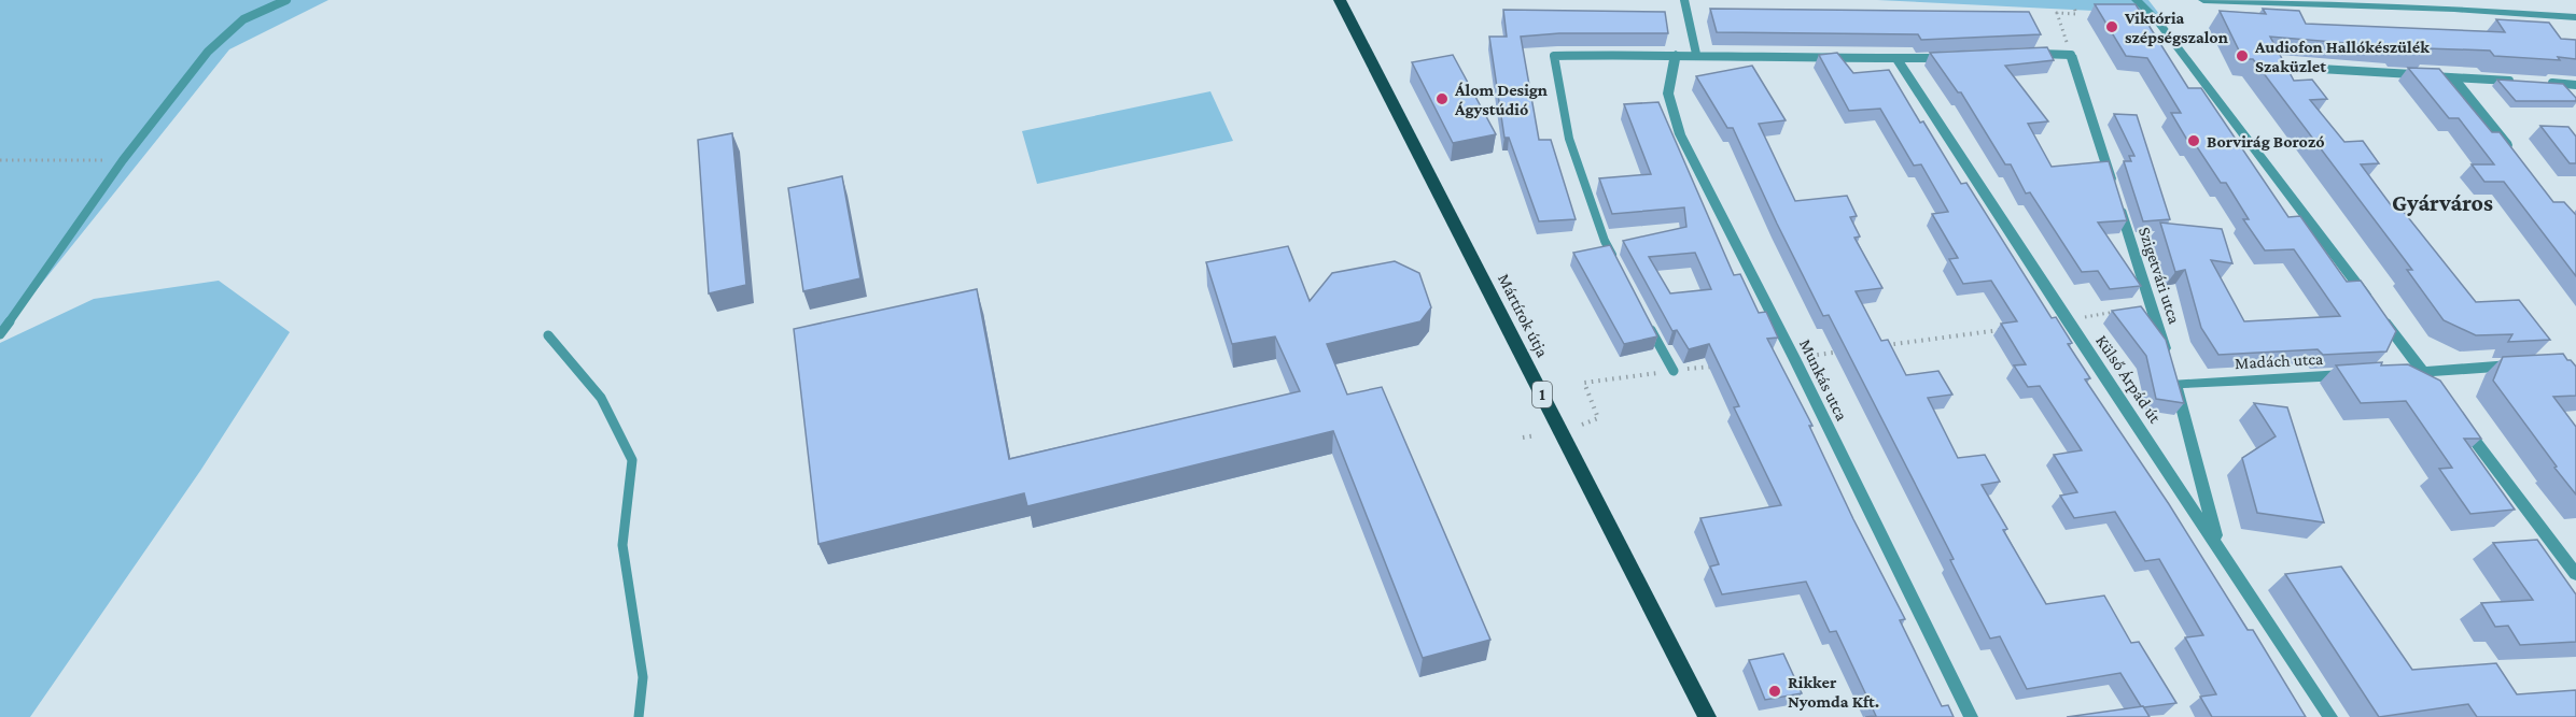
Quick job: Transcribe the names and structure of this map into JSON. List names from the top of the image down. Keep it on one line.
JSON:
{"streets":{"main road":["Mártírok útja","1"],"street":["Szigetvári utca","Madách utca","Külső Árpád út","Munkás utca"]},"crossings":[["Szigetvári utca","Madách utca"],["Szigetvári utca","Külső Árpád út"]],"districts":["Gyárváros"],"places":["Viktória szépségszalon","Audiofon Hallókészülék Szaküzlet","Álom Design Ágystúdió","Borvirág Borozó","Rikker Nyomda Kft."]}
